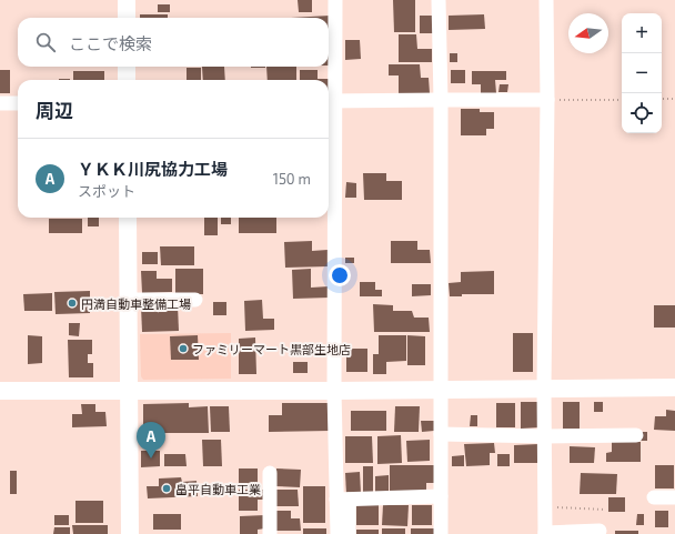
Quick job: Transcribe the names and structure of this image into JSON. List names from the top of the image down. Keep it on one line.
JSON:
{"places":["円満自動車整備工場","ファミリーマート黒部生地店","畠平自動車工業"],"north":"left","page":{"map_buttons":["+","−"],"search":"ここで検索","heading":"周辺","list":[{"mark":"A","name":"ＹＫＫ川尻協力工場","note":"スポット","value":"150 m"}],"pins":"A"}}
